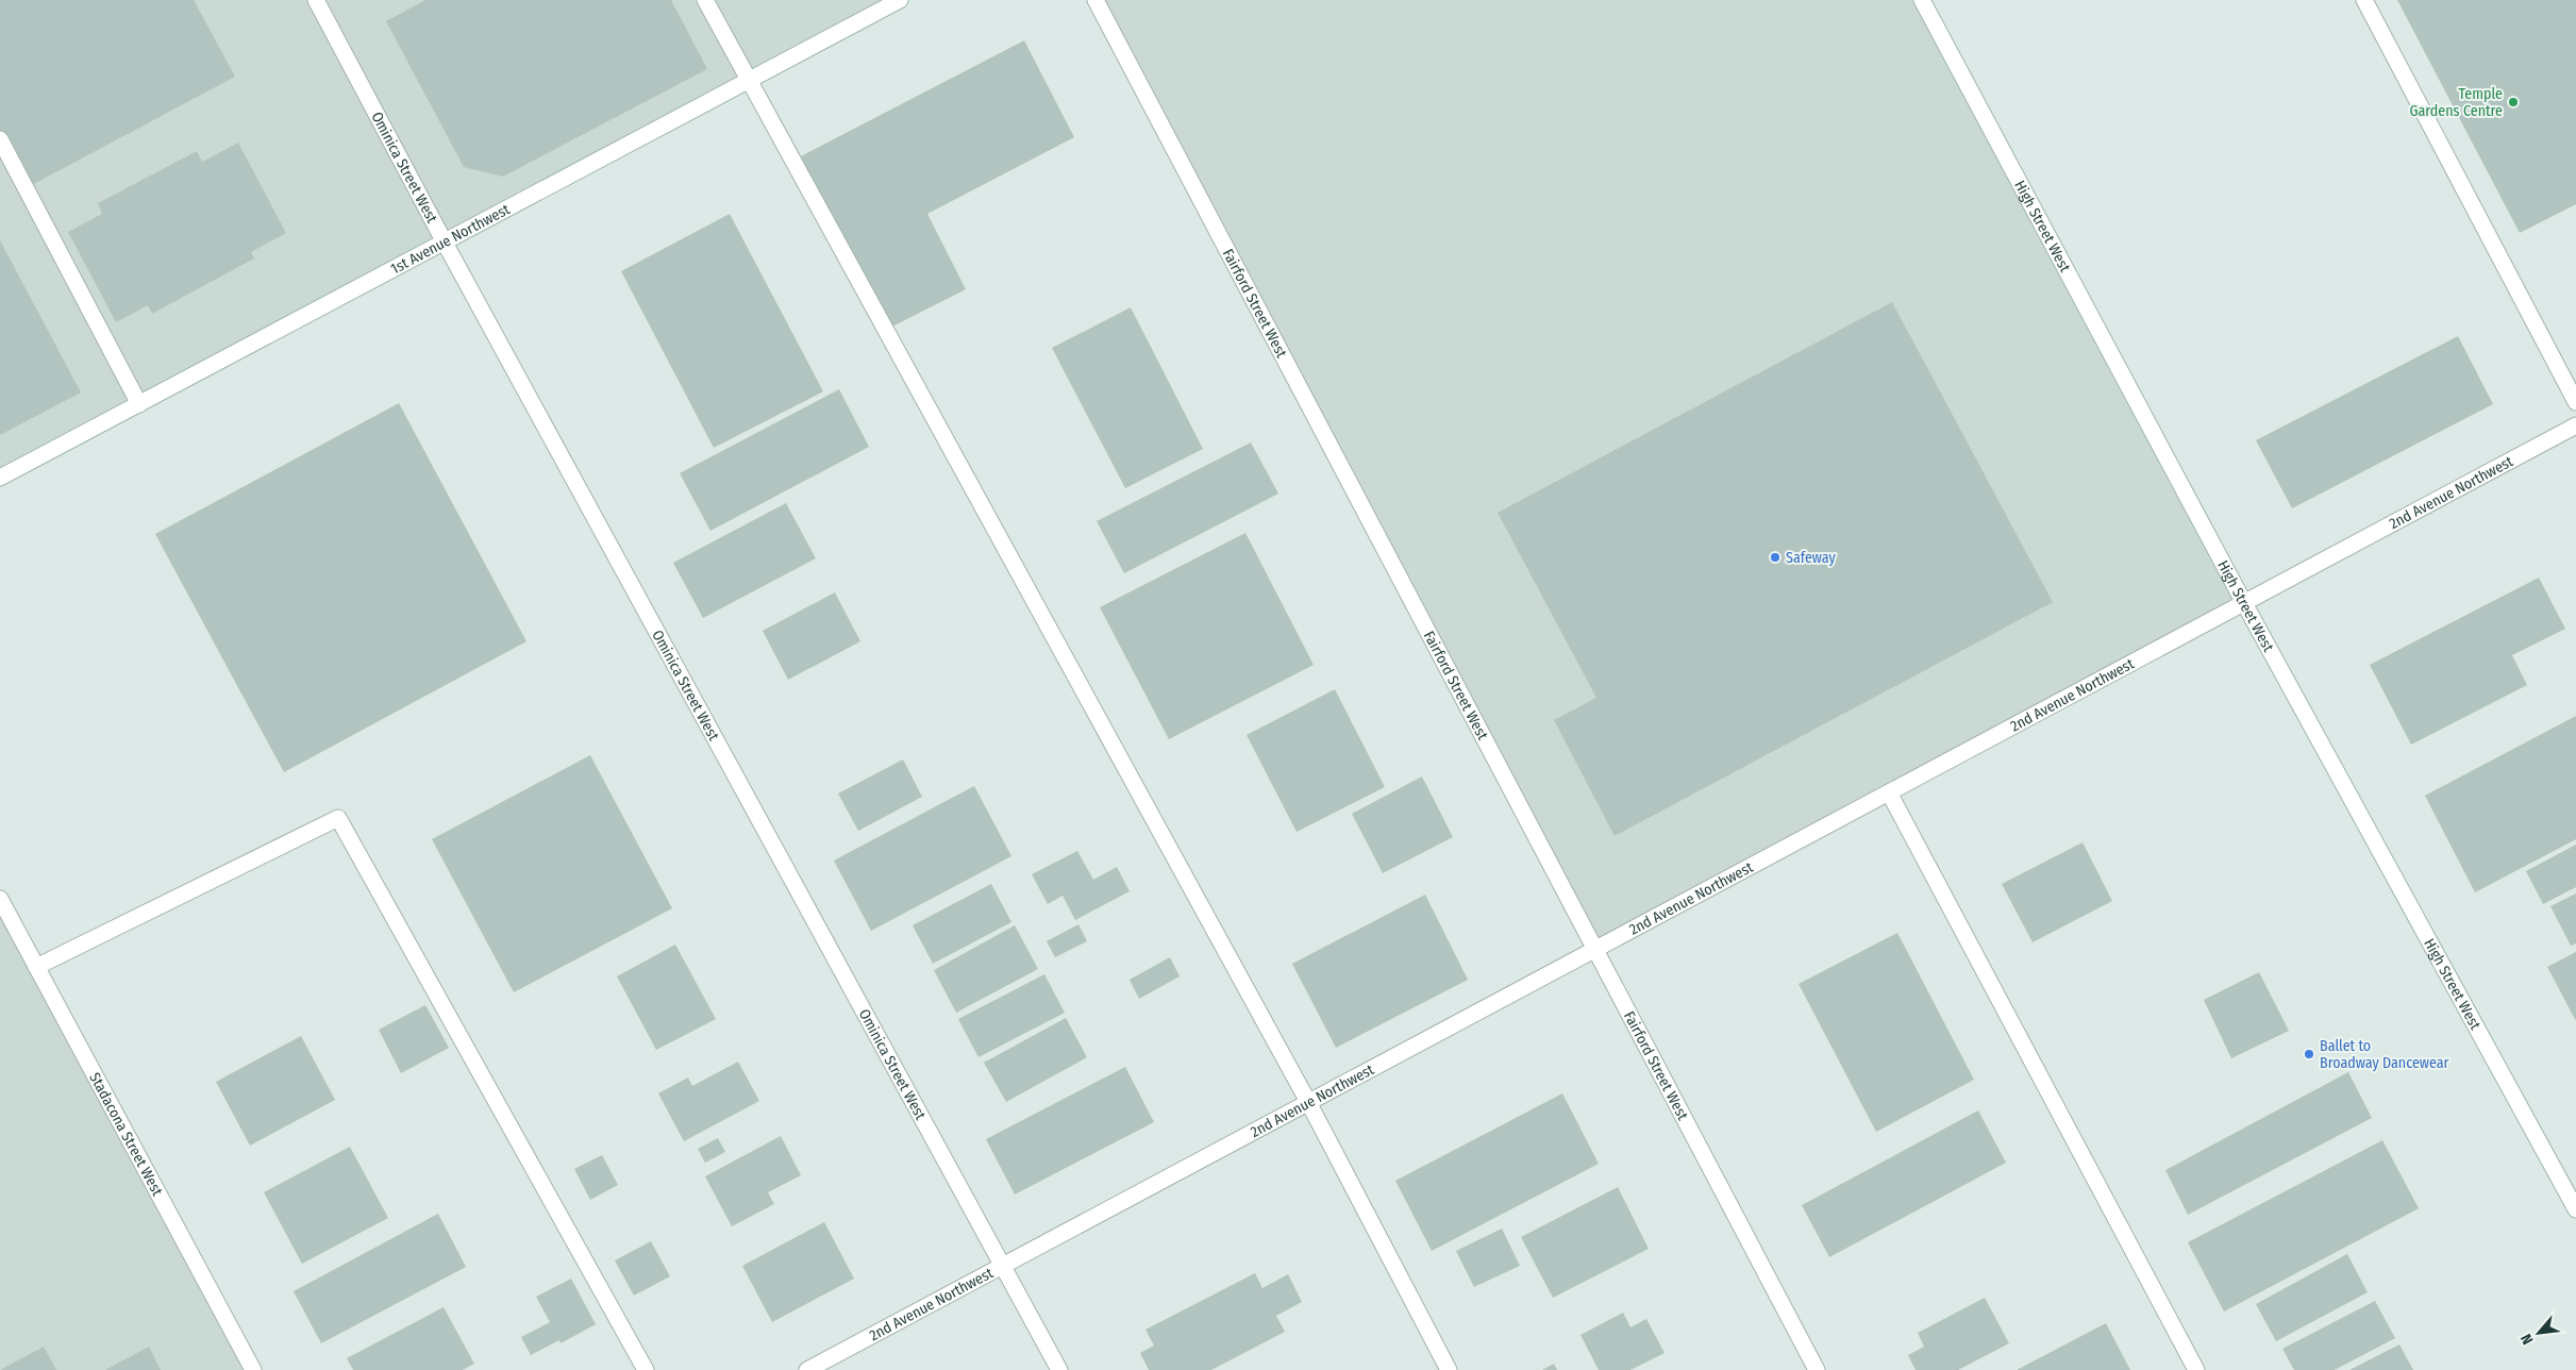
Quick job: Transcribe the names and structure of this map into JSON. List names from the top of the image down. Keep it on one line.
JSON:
{"streets":{"street":["Ominica Street West","High Street West","1st Avenue Northwest","Fairford Street West","2nd Avenue Northwest","Stadacona Street West"]},"crossings":[["Ominica Street West","1st Avenue Northwest"],["Ominica Street West","2nd Avenue Northwest"],["High Street West","2nd Avenue Northwest"],["Fairford Street West","2nd Avenue Northwest"]],"places":["Temple Gardens Centre","Safeway","Ballet to Broadway Dancewear"],"north":"bottom left"}
